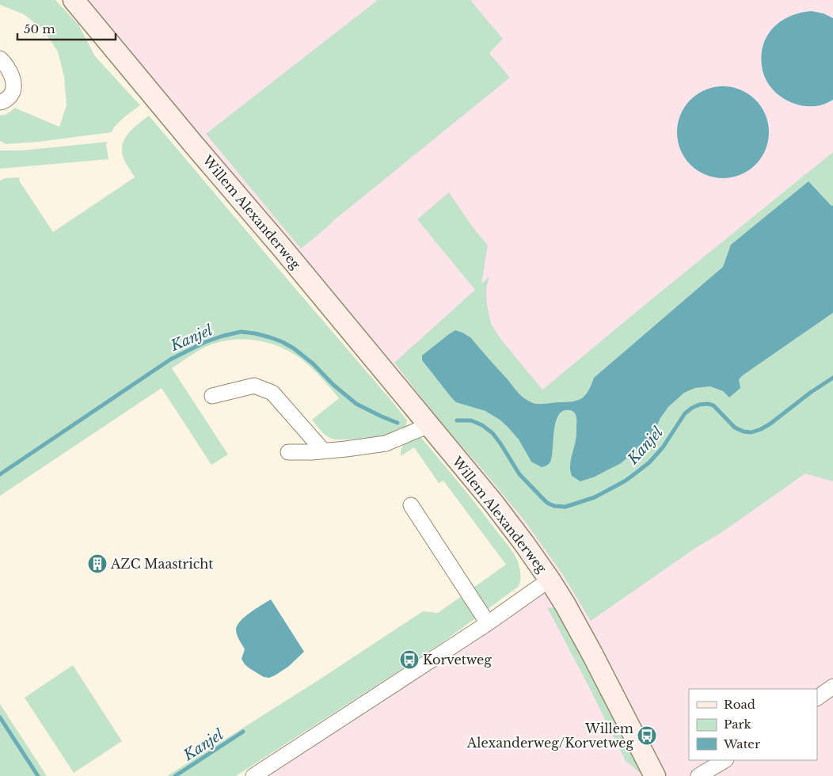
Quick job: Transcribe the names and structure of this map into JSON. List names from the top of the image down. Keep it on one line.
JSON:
{"streets":{"street":["Willem Alexanderweg"]},"water":["Kanjel"],"places":{"building":["AZC Maastricht"],"bus stop":["Korvetweg","Willem Alexanderweg/Korvetweg"]},"legend":["Road","Park","Water"],"scale_bar":"50 m"}
